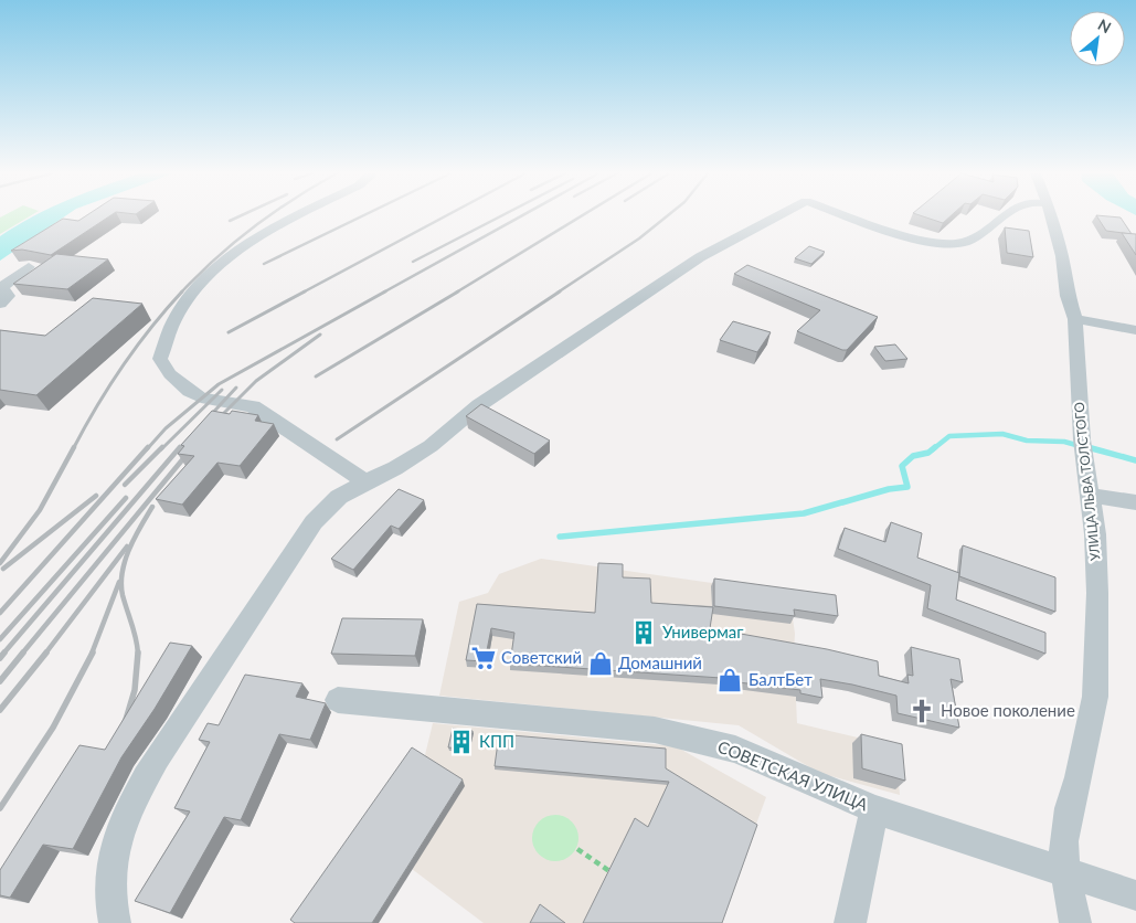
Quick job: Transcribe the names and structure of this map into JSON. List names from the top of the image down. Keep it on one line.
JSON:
{"streets":{"street":["УЛИЦА ЛЬВА ТОЛСТОГО","СОВЕТСКАЯ УЛИЦА"]},"crossings":[["УЛИЦА ЛЬВА ТОЛСТОГО","СОВЕТСКАЯ УЛИЦА"]],"places":{"building":["Универмаг","КПП"],"supermarket":["Советский"],"shop":["Домашний","БалтБет"],"church":["Новое поколение"]},"north":"top right"}
